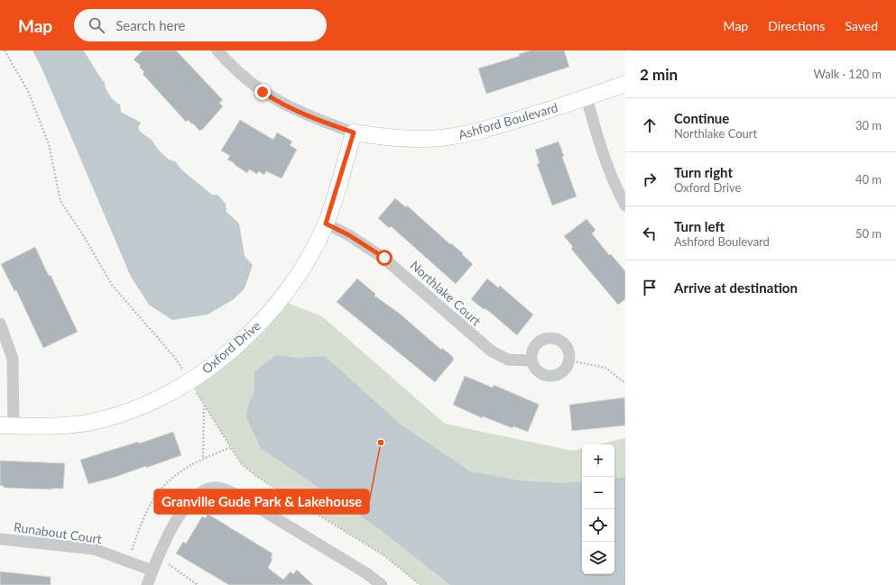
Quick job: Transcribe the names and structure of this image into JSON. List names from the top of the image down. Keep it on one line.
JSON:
{"streets":{"street":["Ashford Boulevard","Northlake Court","Oxford Drive","Runabout Court"]},"crossings":[["Ashford Boulevard","Oxford Drive"],["Northlake Court","Oxford Drive"]],"places":["Granville Gude Park & Lakehouse"],"page":{"header":"Map","search":"Search here","nav":["Map","Directions","Saved"],"heading":["2 min","Walk · 120 m"],"list":[["Continue","Northlake Court","30 m"],["Turn right","Oxford Drive","40 m"],["Turn left","Ashford Boulevard","50 m"],"Arrive at destination"],"map_buttons":["+","−"]}}
